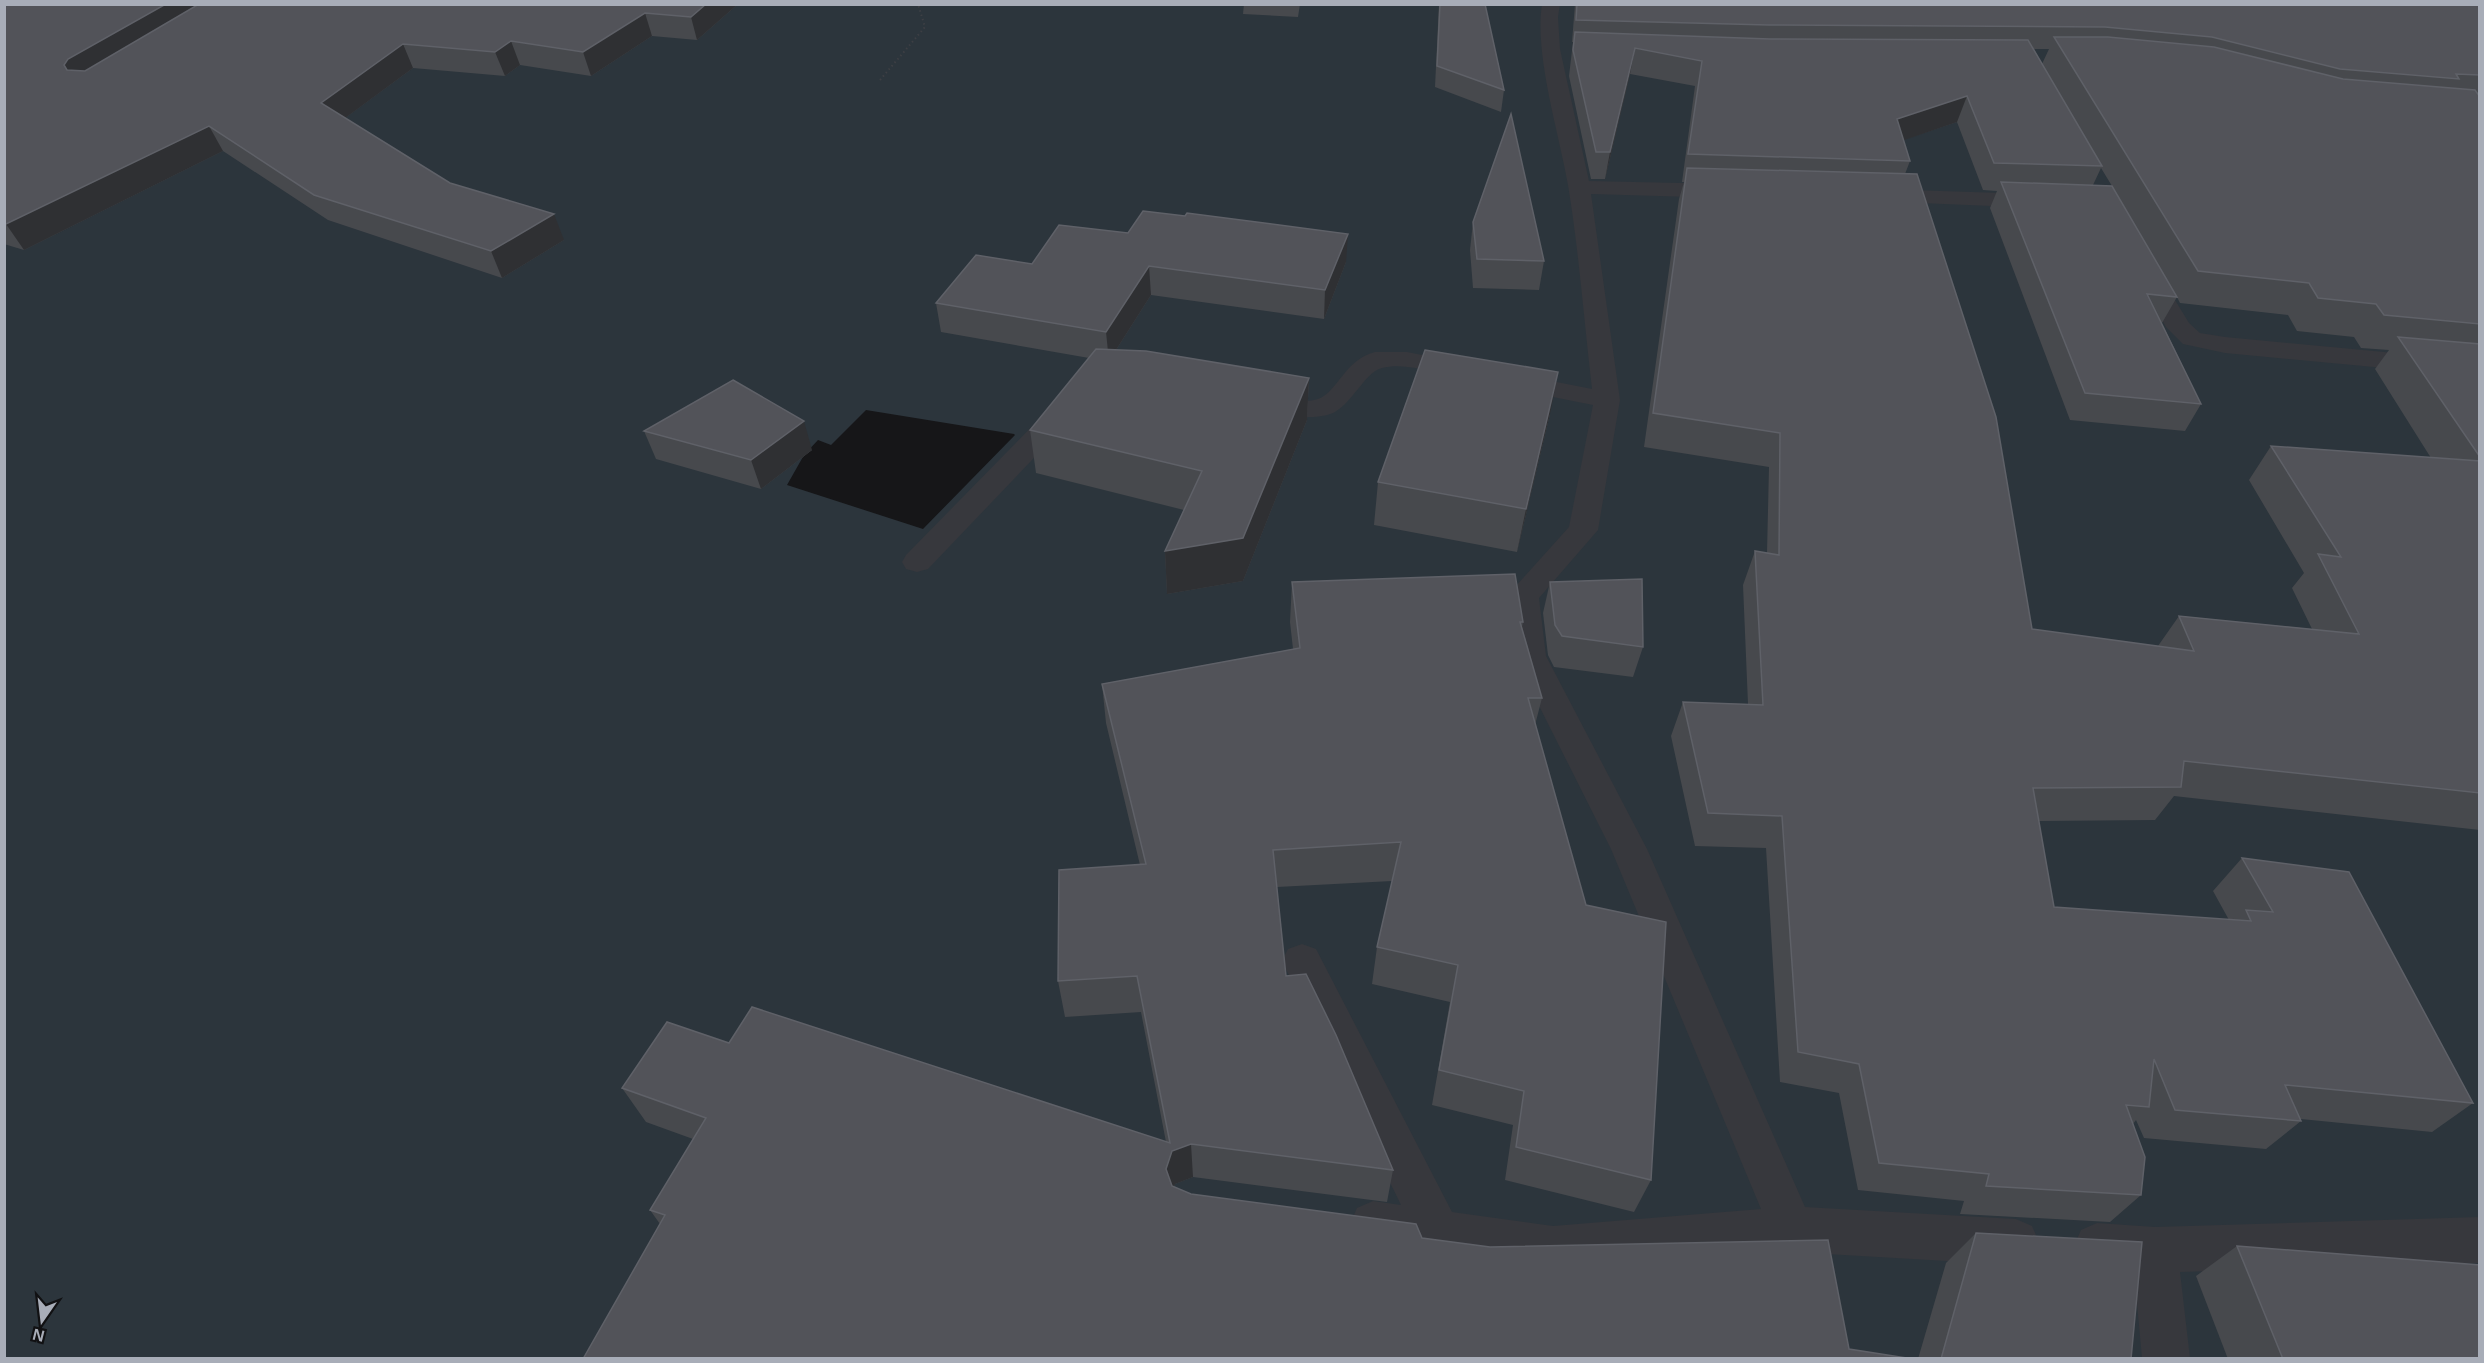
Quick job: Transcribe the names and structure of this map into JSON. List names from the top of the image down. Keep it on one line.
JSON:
{"north":"bottom"}
